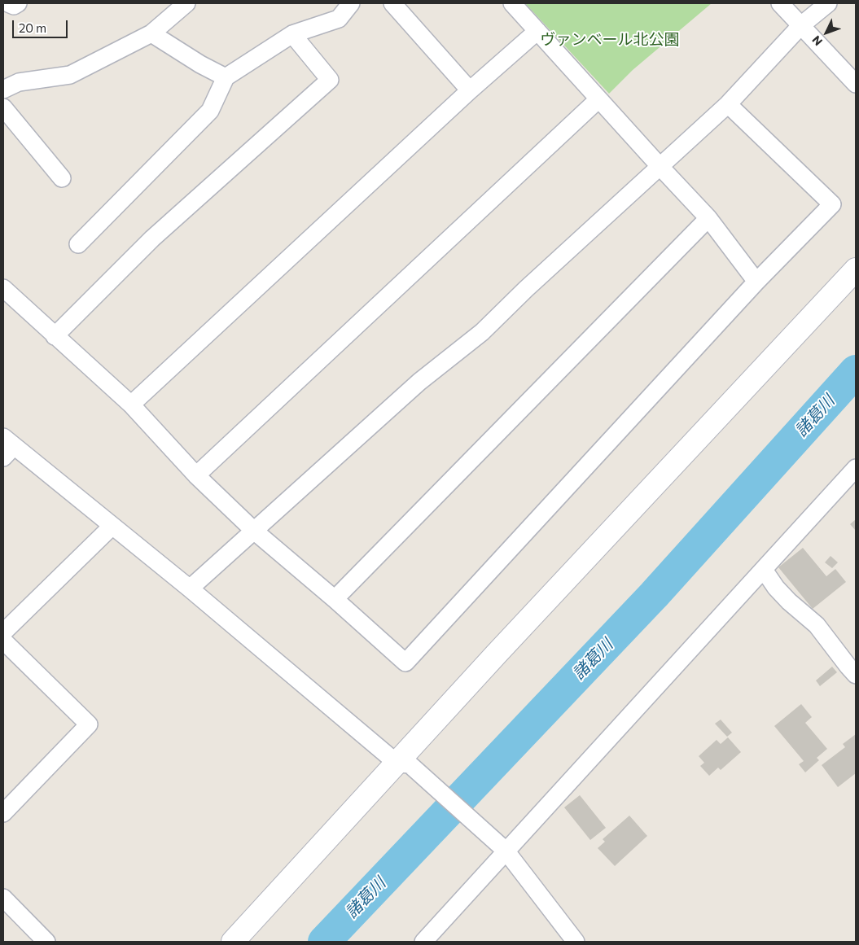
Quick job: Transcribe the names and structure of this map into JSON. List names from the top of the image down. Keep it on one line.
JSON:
{"water":["諸葛川"],"parks":["ヴァンベール北公園"],"scale_bar":"20 m","north":"bottom left"}
